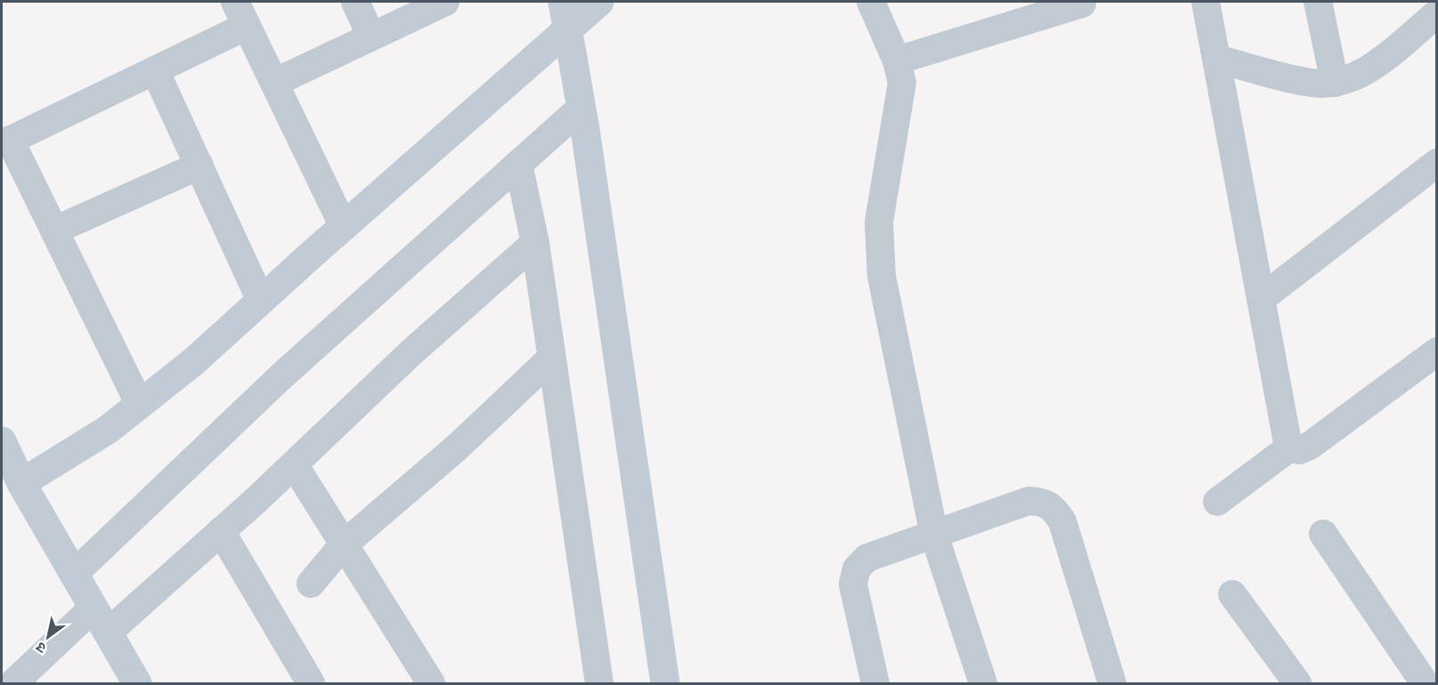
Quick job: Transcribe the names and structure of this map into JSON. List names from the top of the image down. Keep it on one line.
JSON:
{"north":"bottom left"}
